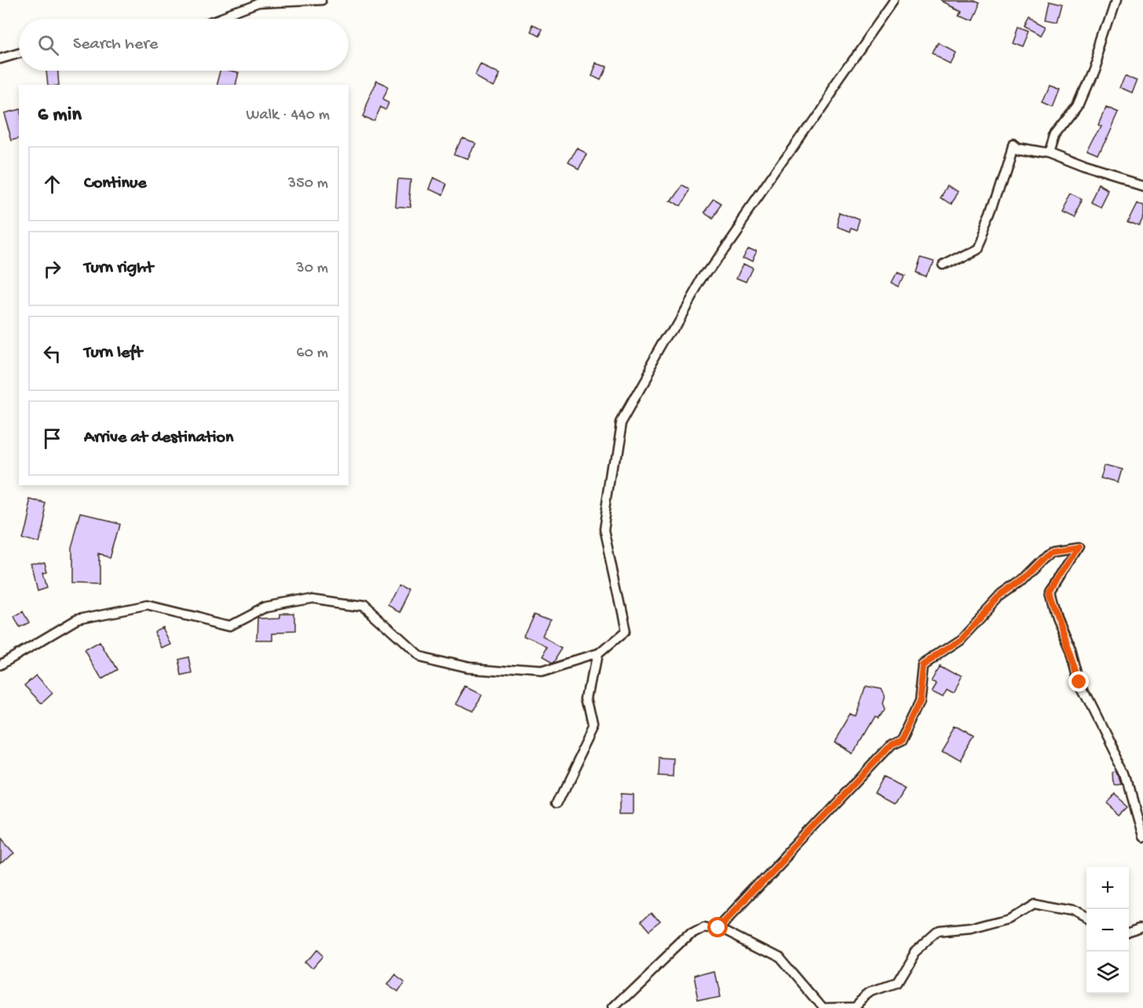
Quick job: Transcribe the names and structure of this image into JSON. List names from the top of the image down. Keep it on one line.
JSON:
{"page":{"search":"Search here","heading":["6 min","Walk · 440 m"],"list":[["Continue","350 m"],["Turn right","30 m"],["Turn left","60 m"],"Arrive at destination"],"map_buttons":["+","−"]}}
